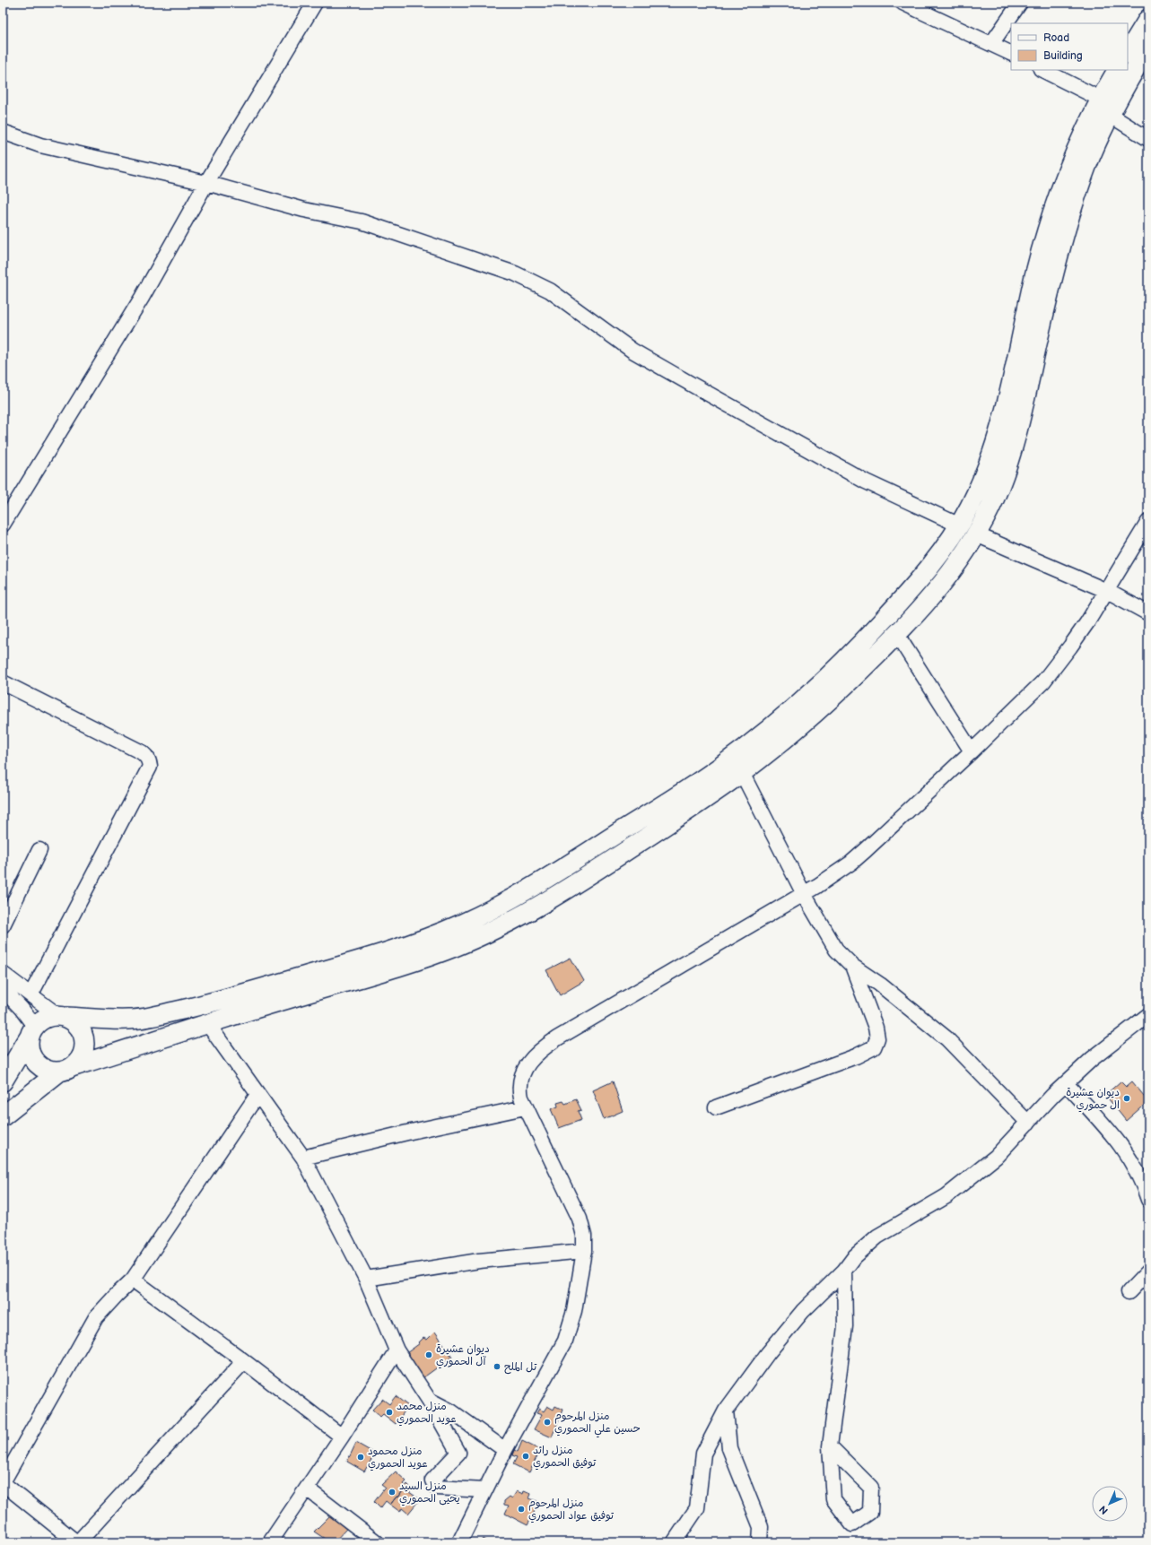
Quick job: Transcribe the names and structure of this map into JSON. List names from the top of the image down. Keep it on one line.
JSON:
{"places":["ديوان عشيرة ال حموري","ديوان عشيرة آل الحموري","تل الملح","منزل محمد عويد الحموري","منزل المرحوم حسين علي الحموري","منزل رائد توفيق الحموري","منزل محمود عويد الحموري","منزل السيد يحيى الحموري","منزل المرحوم توفيق عواد الحموري"],"legend":["Road","Building"],"north":"bottom left"}
